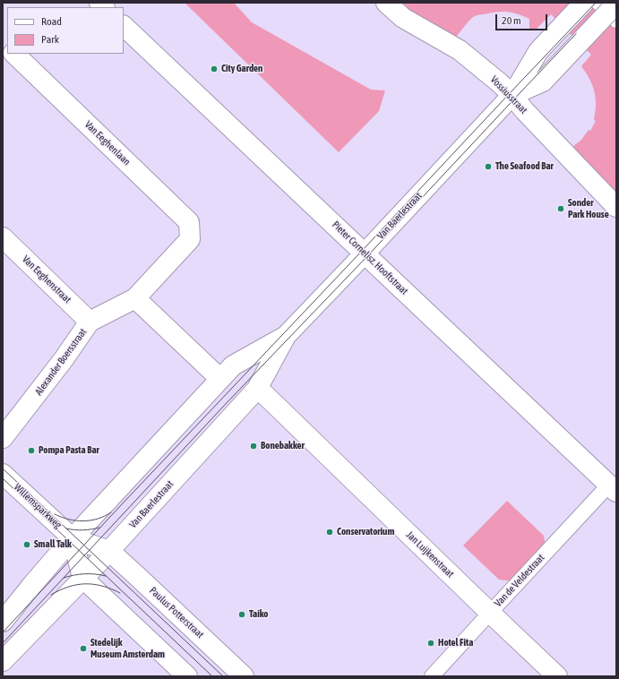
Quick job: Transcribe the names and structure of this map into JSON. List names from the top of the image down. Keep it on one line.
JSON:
{"streets":{"street":["Vossiusstraat","Van Eeghenlaan","Van Baerlestraat","Pieter Cornelisz. Hooftstraat","Van Eeghenstraat","Alexander Boersstraat","Willemsparkweg","Jan Luijkenstraat","Van de Veldestraat","Paulus Potterstraat"]},"crossings":[["Vossiusstraat","Van Baerlestraat"],["Van Eeghenlaan","Alexander Boersstraat"],["Van Baerlestraat","Pieter Cornelisz. Hooftstraat"],["Van Baerlestraat","Willemsparkweg"],["Van Baerlestraat","Jan Luijkenstraat"],["Van Baerlestraat","Paulus Potterstraat"],["Pieter Cornelisz. Hooftstraat","Van de Veldestraat"],["Van Eeghenstraat","Alexander Boersstraat"],["Jan Luijkenstraat","Van de Veldestraat"]],"places":["City Garden","The Seafood Bar","Sonder Park House","Bonebakker","Pompa Pasta Bar","Conservatorium","Small Talk","Taiko","Hotel Fita","Stedelijk Museum Amsterdam"],"legend":["Road","Park"],"scale_bar":"20 m"}
